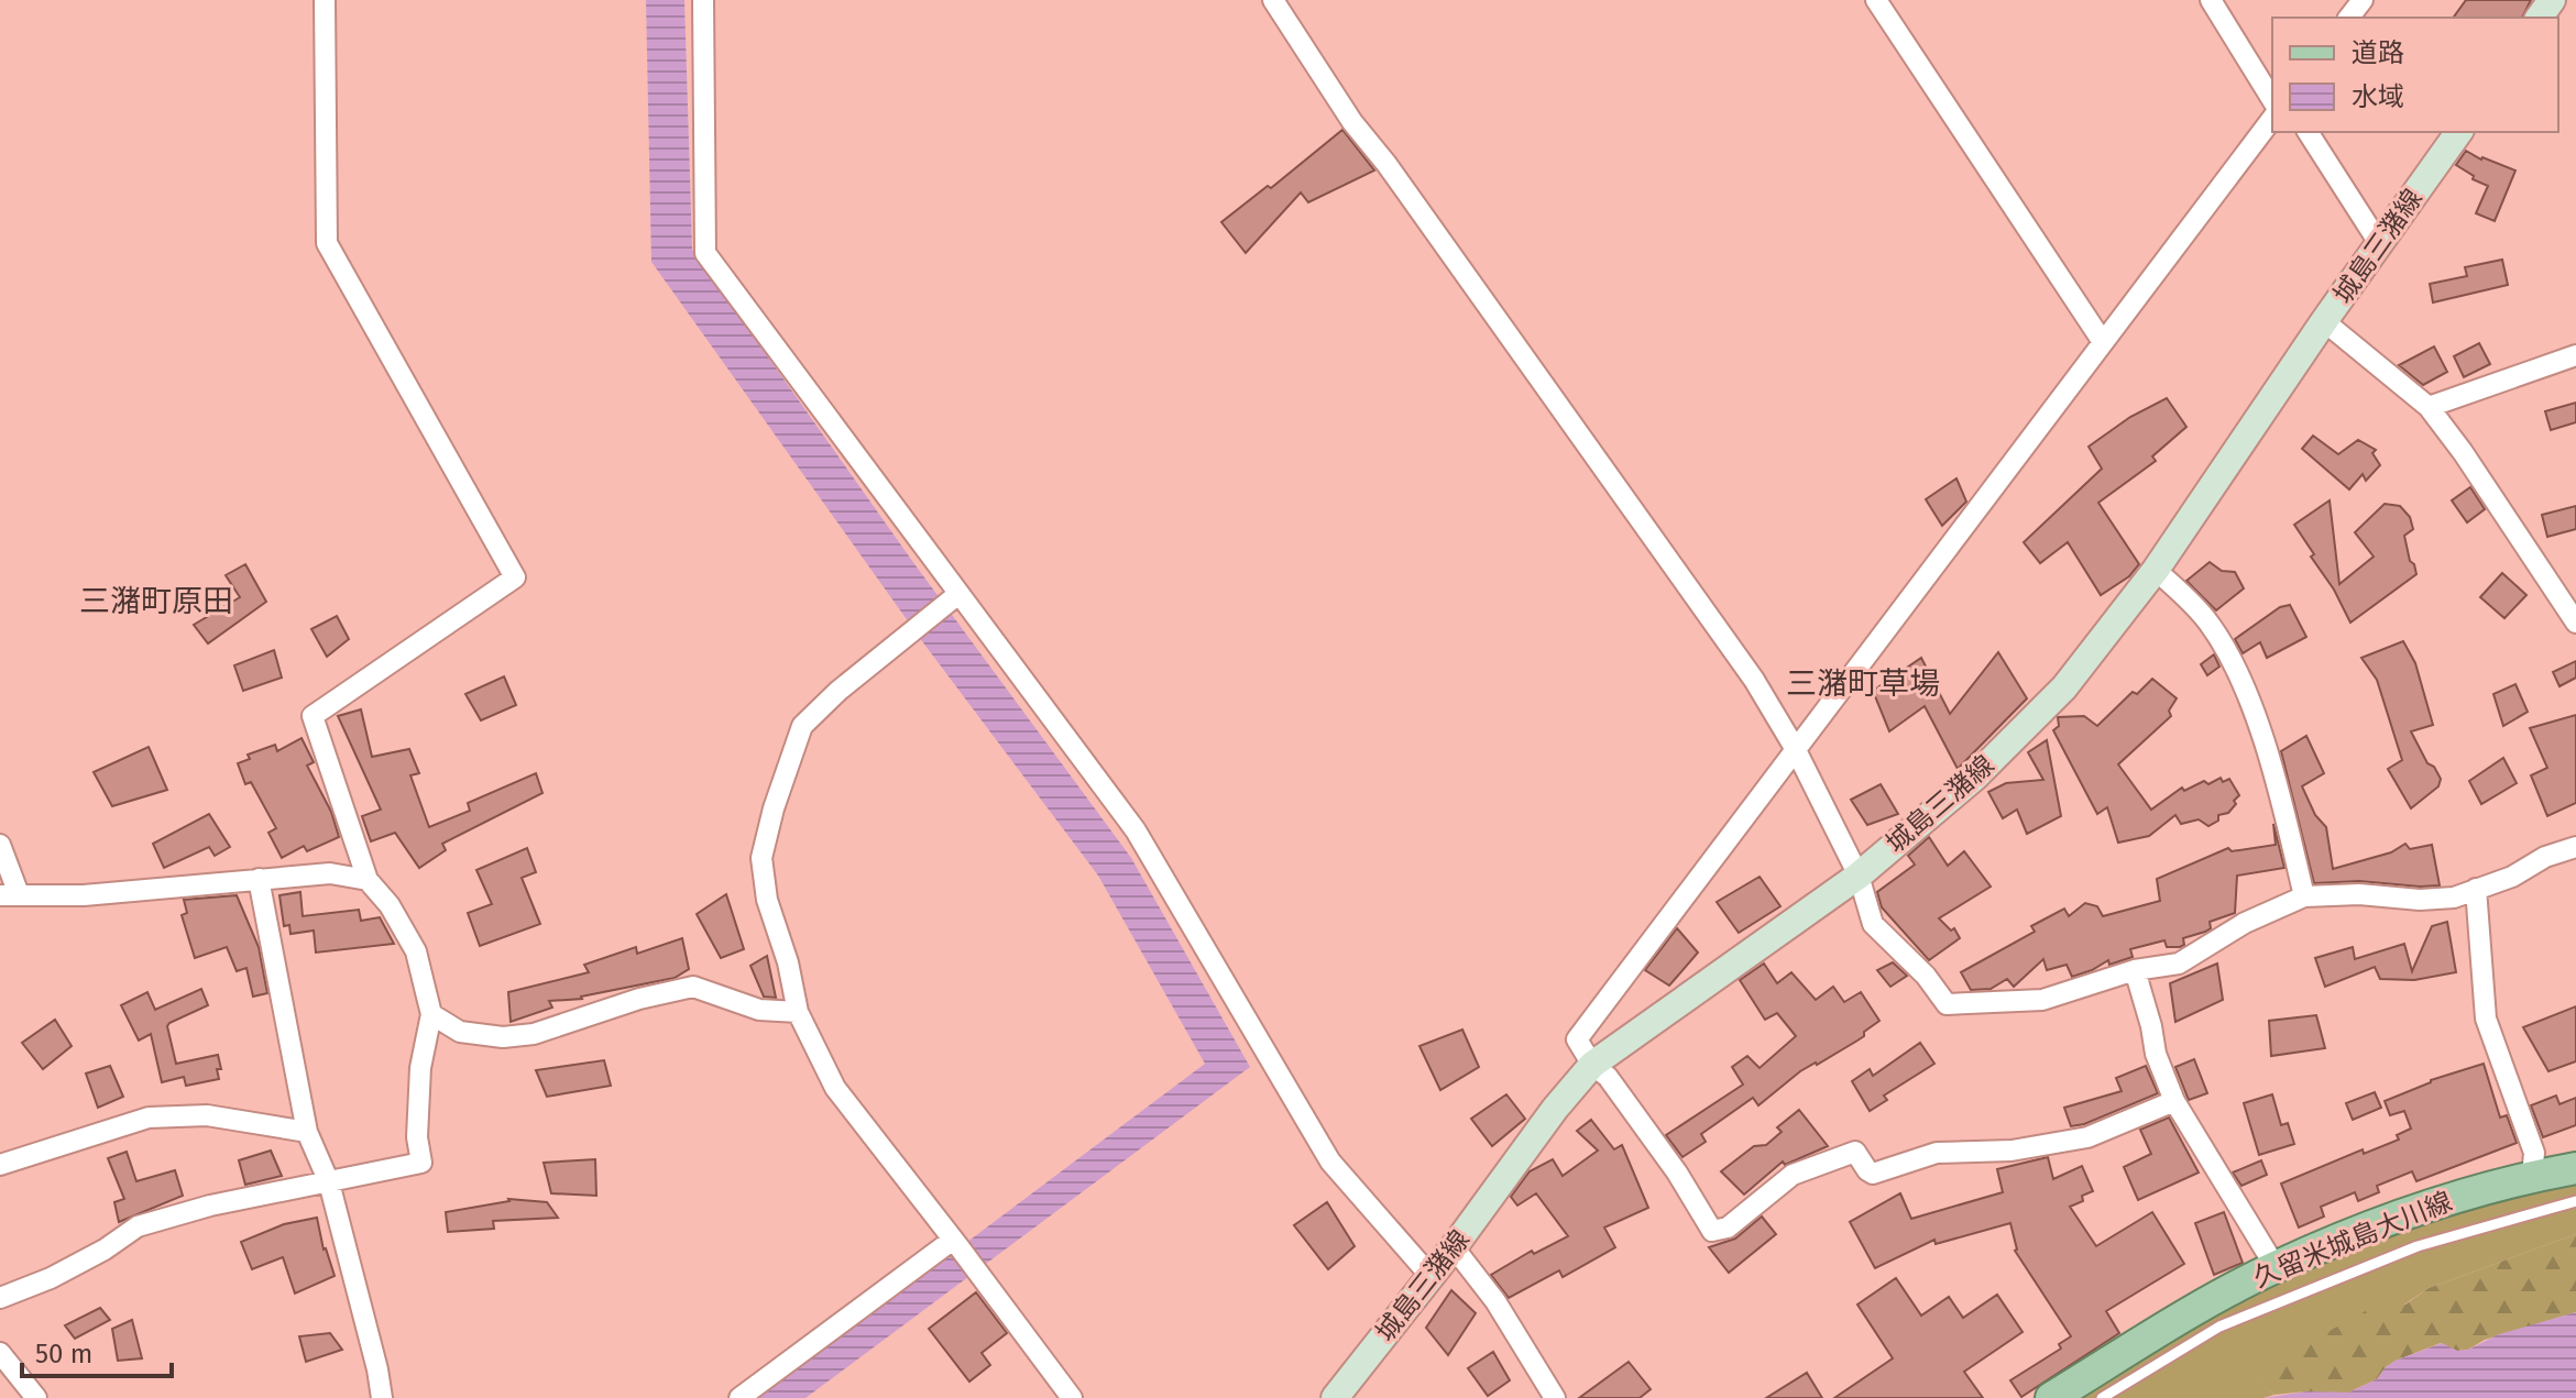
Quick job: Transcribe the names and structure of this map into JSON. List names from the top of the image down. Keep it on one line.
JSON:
{"streets":{"main road":["城島三潴線","久留米城島大川線"]},"districts":["三潴町原田","三潴町草場"],"legend":["道路","水域"],"scale_bar":"50 m"}
